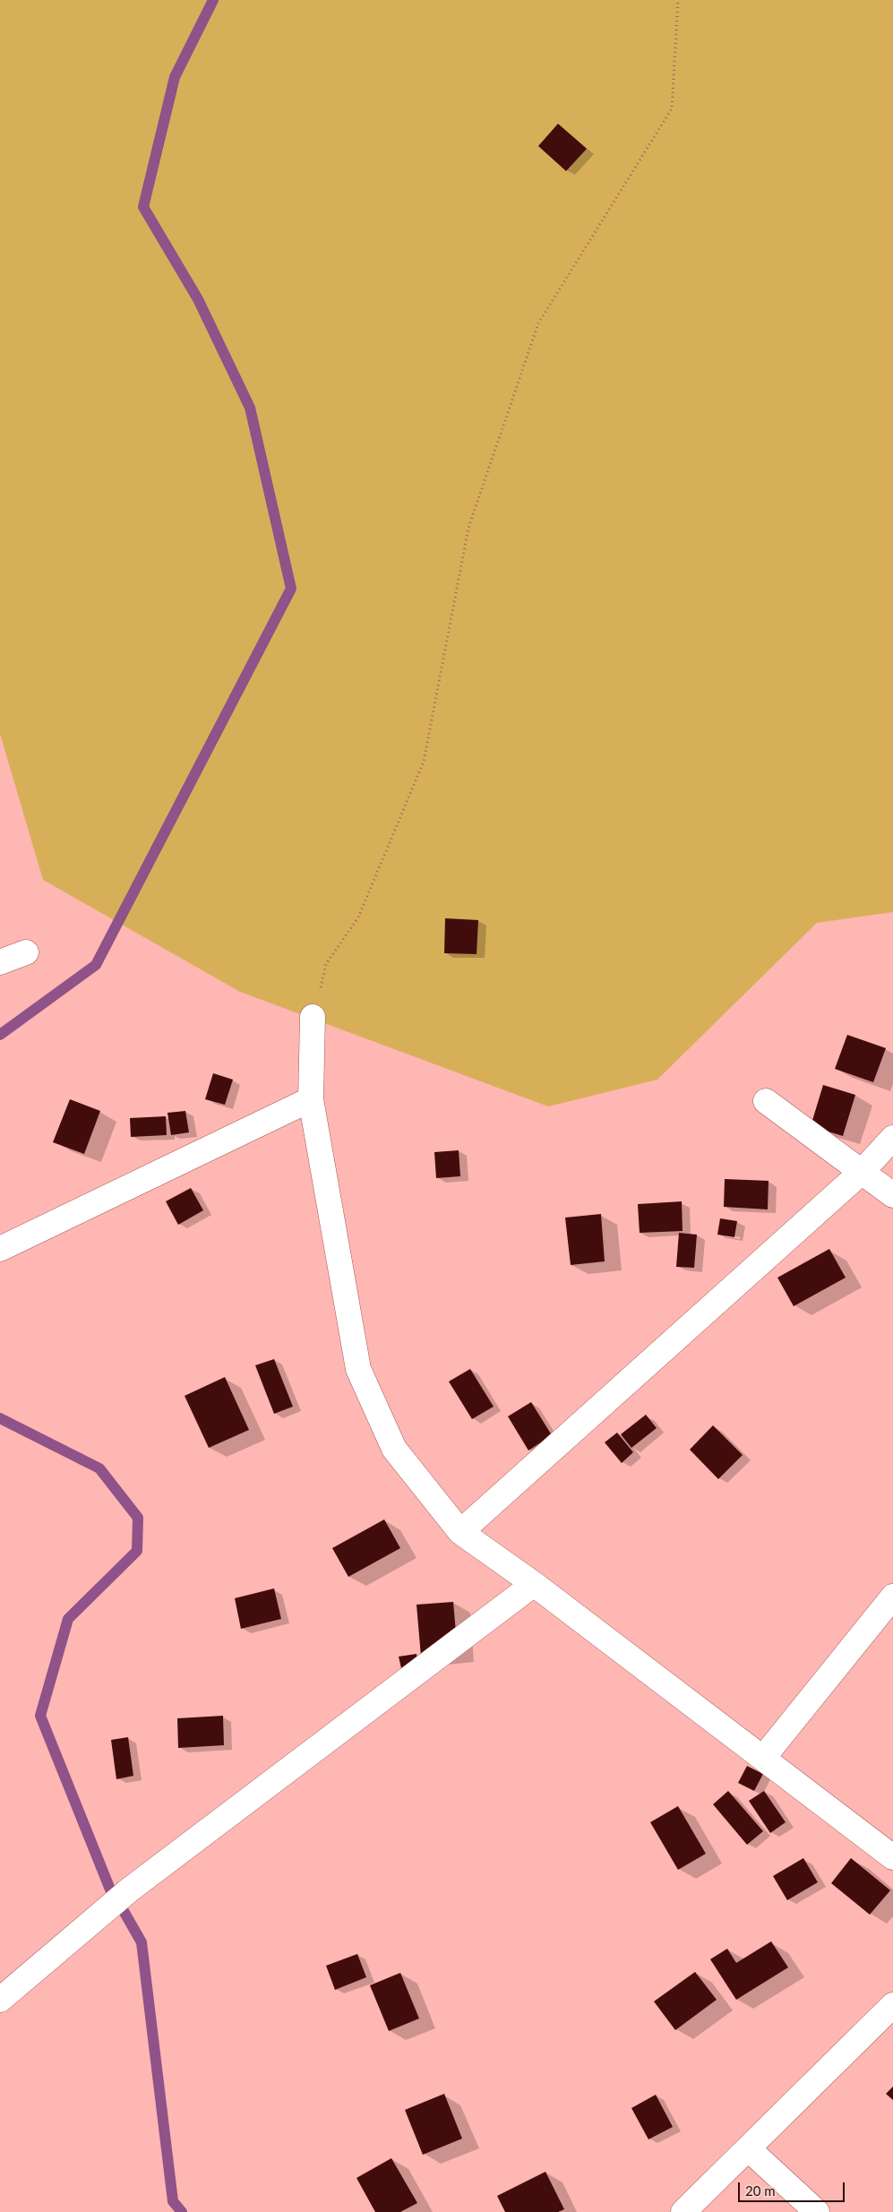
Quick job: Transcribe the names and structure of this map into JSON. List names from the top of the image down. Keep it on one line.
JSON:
{"scale_bar":"20 m"}
